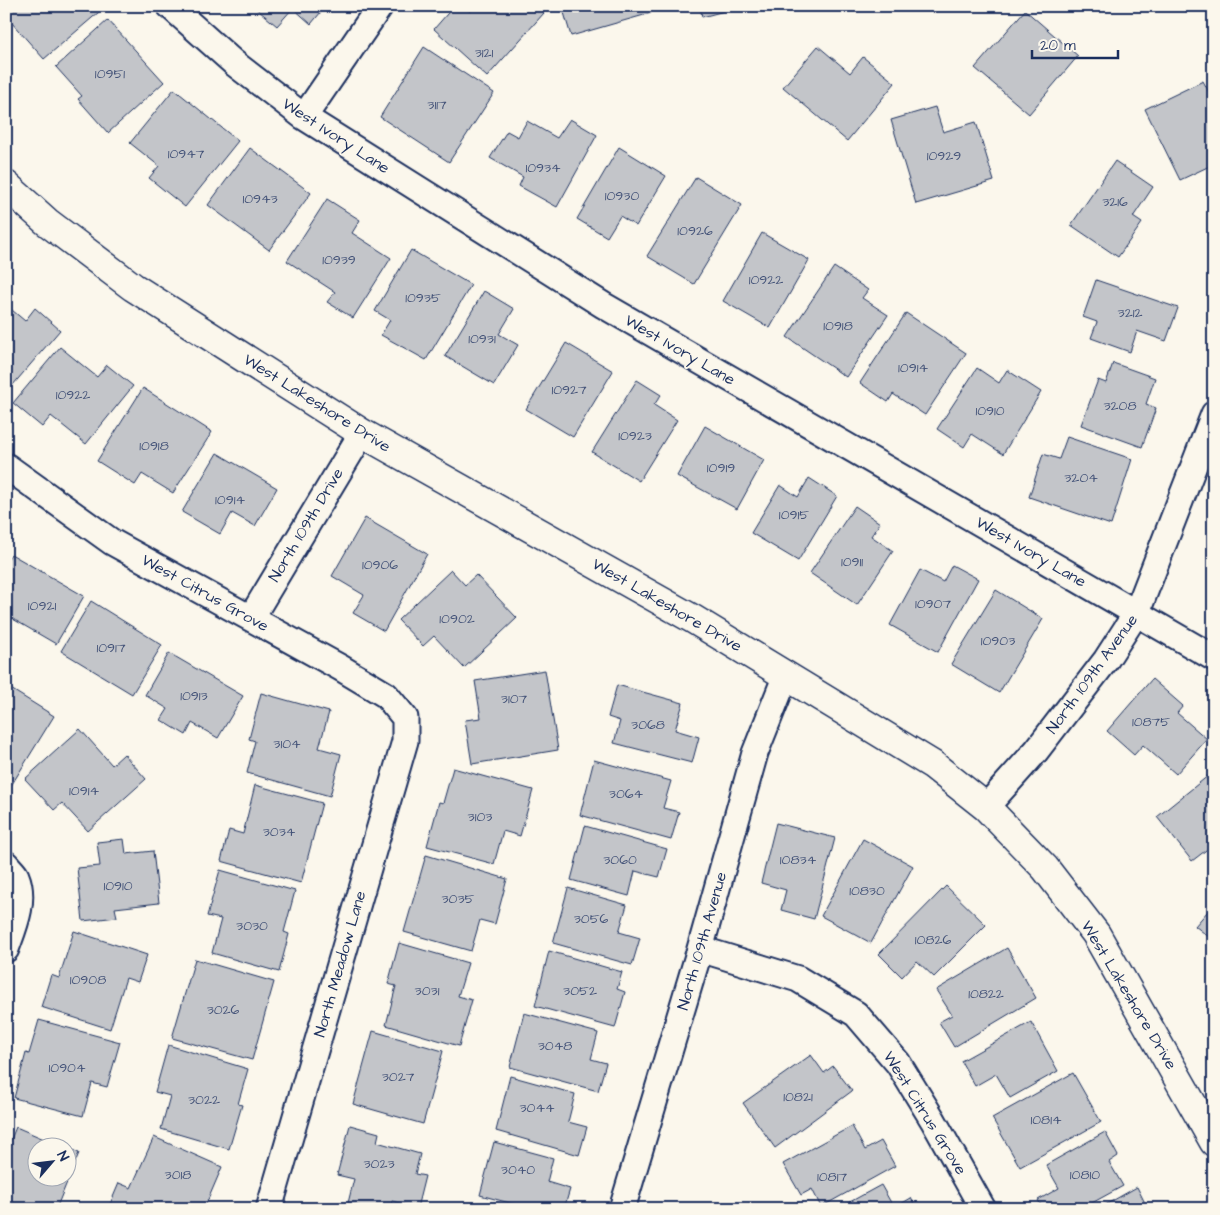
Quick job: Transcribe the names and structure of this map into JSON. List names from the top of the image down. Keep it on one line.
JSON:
{"streets":{"street":["West Ivory Lane","West Lakeshore Drive","North 109th Drive","West Citrus Grove","North 109th Avenue","North Meadow Lane"]},"crossings":[["West Ivory Lane","North 109th Avenue"],["West Lakeshore Drive","North 109th Drive"],["West Lakeshore Drive","North 109th Avenue"],["North 109th Drive","West Citrus Grove"],["West Citrus Grove","North 109th Avenue"],["West Citrus Grove","North Meadow Lane"]],"house_numbers":["3121","10951","3117","10947","10929","10934","10930","10943","3216","10926","10939","10922","10935","3212","10918","10931","10914","10927","10922","3208","10910","10923","10918","10919","3204","10914","10915","10911","10906","10907","10921","10902","10903","10917","10913","3107","10875","3068","3104","10914","3064","3103","3034","3060","10834","10910","10830","3035","3056","3030","10826","10908","3031","3052","10822","3026","3048","10904","3027","10821","3022","3044","10814","3023","3040","3018","10810","10817"],"scale_bar":"20 m","north":"top right"}
